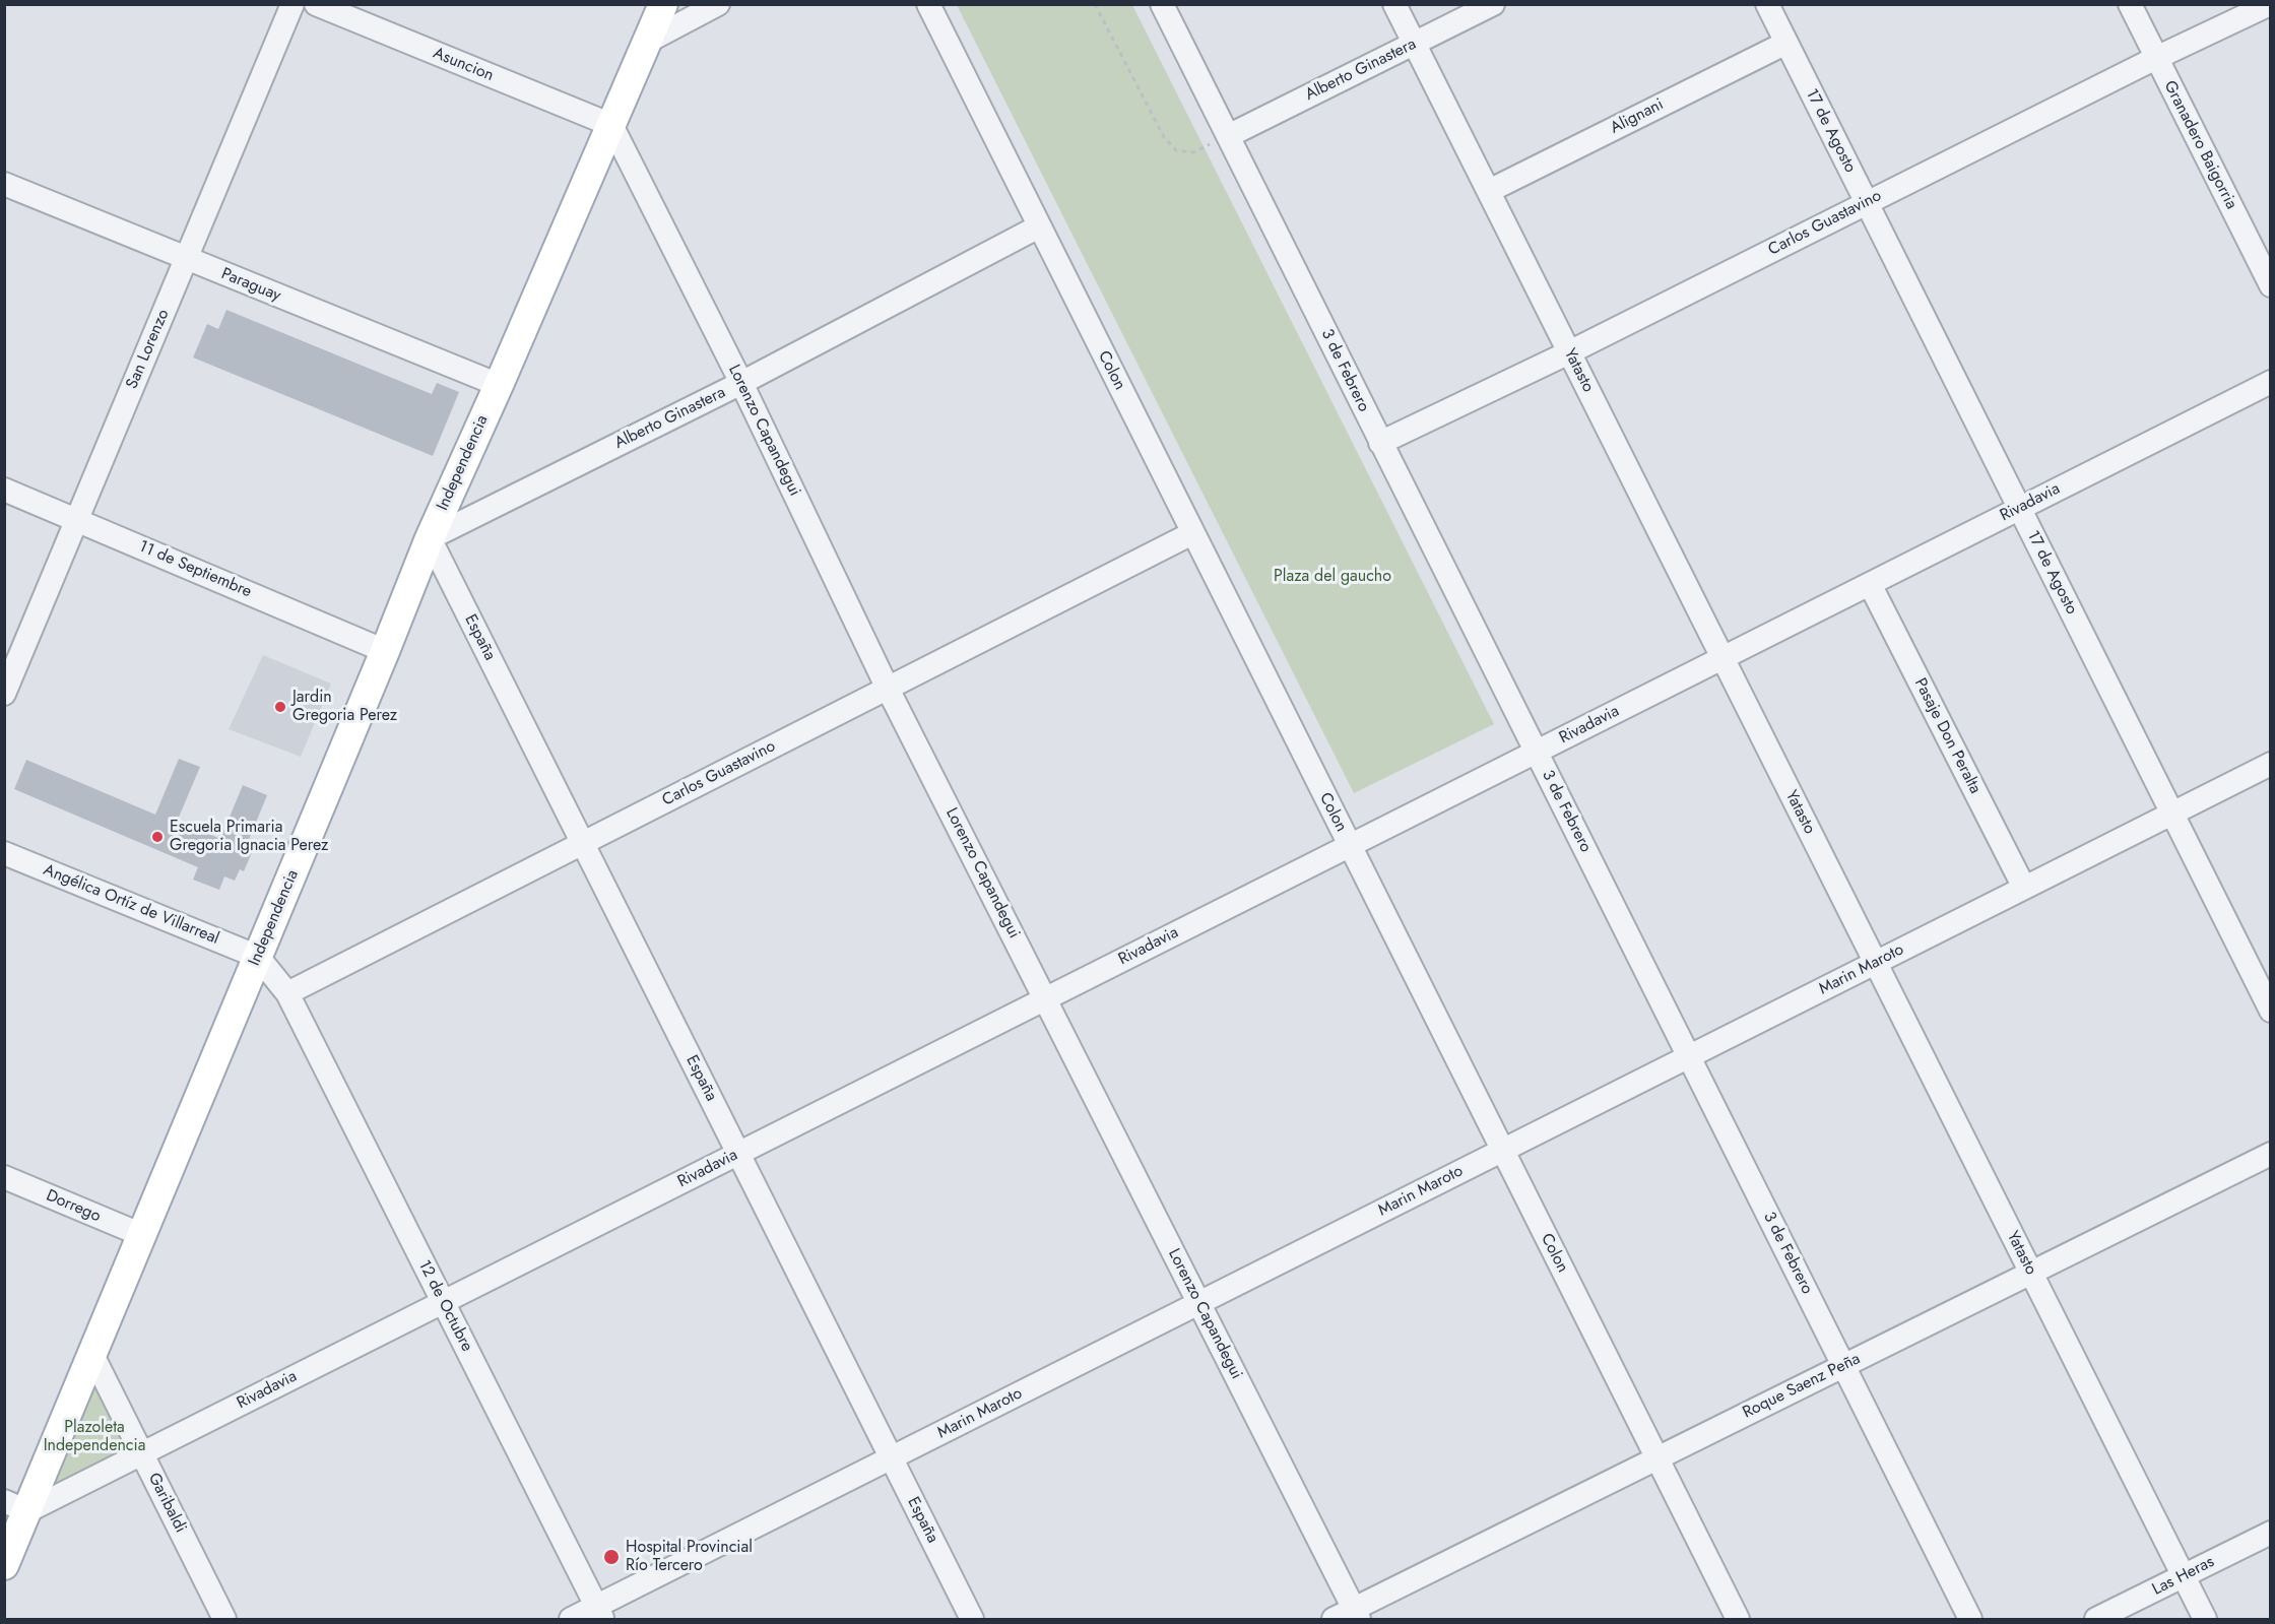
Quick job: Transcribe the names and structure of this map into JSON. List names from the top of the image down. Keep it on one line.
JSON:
{"streets":{"main road":["Independencia"],"street":["Asuncion","Alberto Ginastera","Alignani","17 de Agosto","Granadero Baigorria","Carlos Guastavino","Paraguay","San Lorenzo","Colon","3 de Febrero","Yatasto","Lorenzo Capandegui","Rivadavia","11 de Septiembre","España","Pasaje Don Peralta","Angélica Ortíz de Villarreal","Marin Maroto","Dorrego","12 de Octubre","Roque Saenz Peña","Garibaldi","Las Heras"]},"crossings":[["Asuncion","Lorenzo Capandegui"],["Asuncion","Independencia"],["Alberto Ginastera","Colon"],["Alberto Ginastera","3 de Febrero"],["Alberto Ginastera","Yatasto"],["Alberto Ginastera","Lorenzo Capandegui"],["Alberto Ginastera","Independencia"],["Alberto Ginastera","España"],["Alignani","17 de Agosto"],["Alignani","Yatasto"],["17 de Agosto","Carlos Guastavino"],["17 de Agosto","Rivadavia"],["17 de Agosto","Marin Maroto"],["Granadero Baigorria","Carlos Guastavino"],["Carlos Guastavino","Colon"],["Carlos Guastavino","3 de Febrero"],["Carlos Guastavino","Yatasto"],["Carlos Guastavino","Lorenzo Capandegui"],["Carlos Guastavino","España"],["Carlos Guastavino","12 de Octubre"],["Paraguay","San Lorenzo"],["Paraguay","Independencia"],["San Lorenzo","11 de Septiembre"],["Colon","Rivadavia"],["Colon","Marin Maroto"],["Colon","Roque Saenz Peña"],["3 de Febrero","Rivadavia"],["3 de Febrero","Marin Maroto"],["3 de Febrero","Roque Saenz Peña"],["Yatasto","Rivadavia"],["Yatasto","Marin Maroto"],["Yatasto","Roque Saenz Peña"],["Yatasto","Las Heras"],["Lorenzo Capandegui","Independencia"],["Lorenzo Capandegui","Rivadavia"],["Lorenzo Capandegui","Marin Maroto"],["Lorenzo Capandegui","Roque Saenz Peña"],["Independencia","Rivadavia"],["Independencia","11 de Septiembre"],["Independencia","España"],["Independencia","Angélica Ortíz de Villarreal"],["Independencia","Dorrego"],["Independencia","Garibaldi"],["Rivadavia","España"],["Rivadavia","Pasaje Don Peralta"],["Rivadavia","12 de Octubre"],["Rivadavia","Garibaldi"],["España","Marin Maroto"],["Pasaje Don Peralta","Marin Maroto"],["Marin Maroto","12 de Octubre"]],"parks":["Plaza del gaucho","Plazoleta Independencia"],"places":["Jardin Gregoria Perez","Escuela Primaria Gregoria Ignacia Perez","Hospital Provincial Río Tercero"]}
